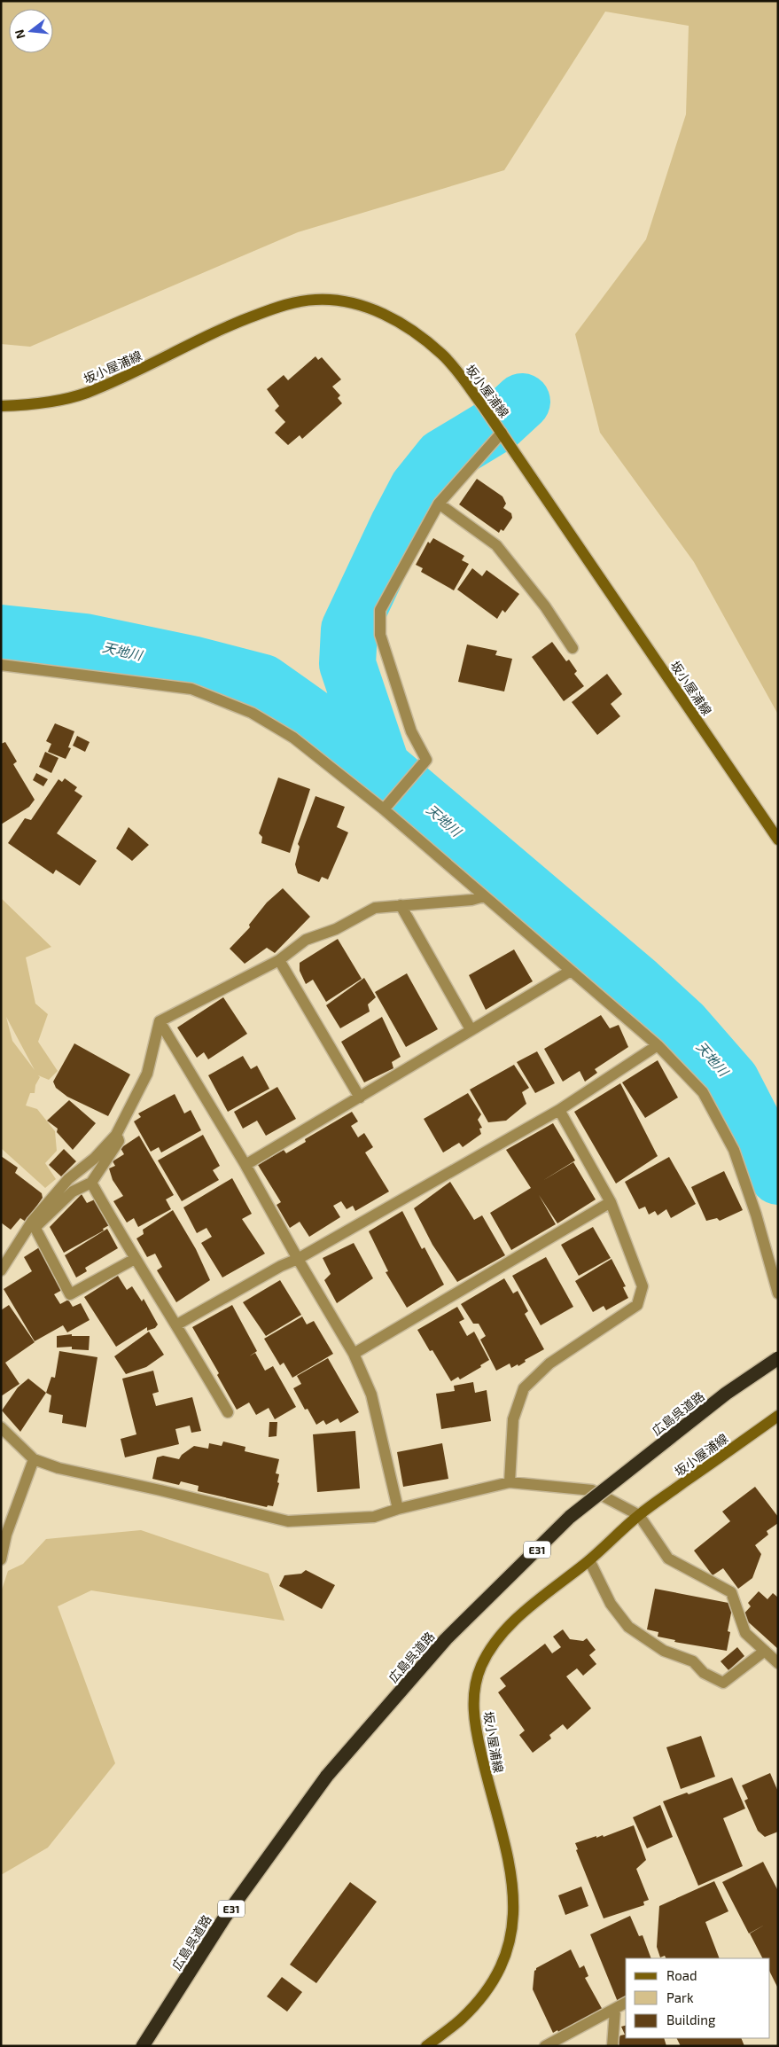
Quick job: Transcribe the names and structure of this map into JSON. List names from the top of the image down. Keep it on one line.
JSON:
{"streets":{"highway":["広島呉道路","E31"],"main road":["坂小屋浦線"]},"water":["天地川"],"legend":["Road","Park","Building"],"north":"left"}
